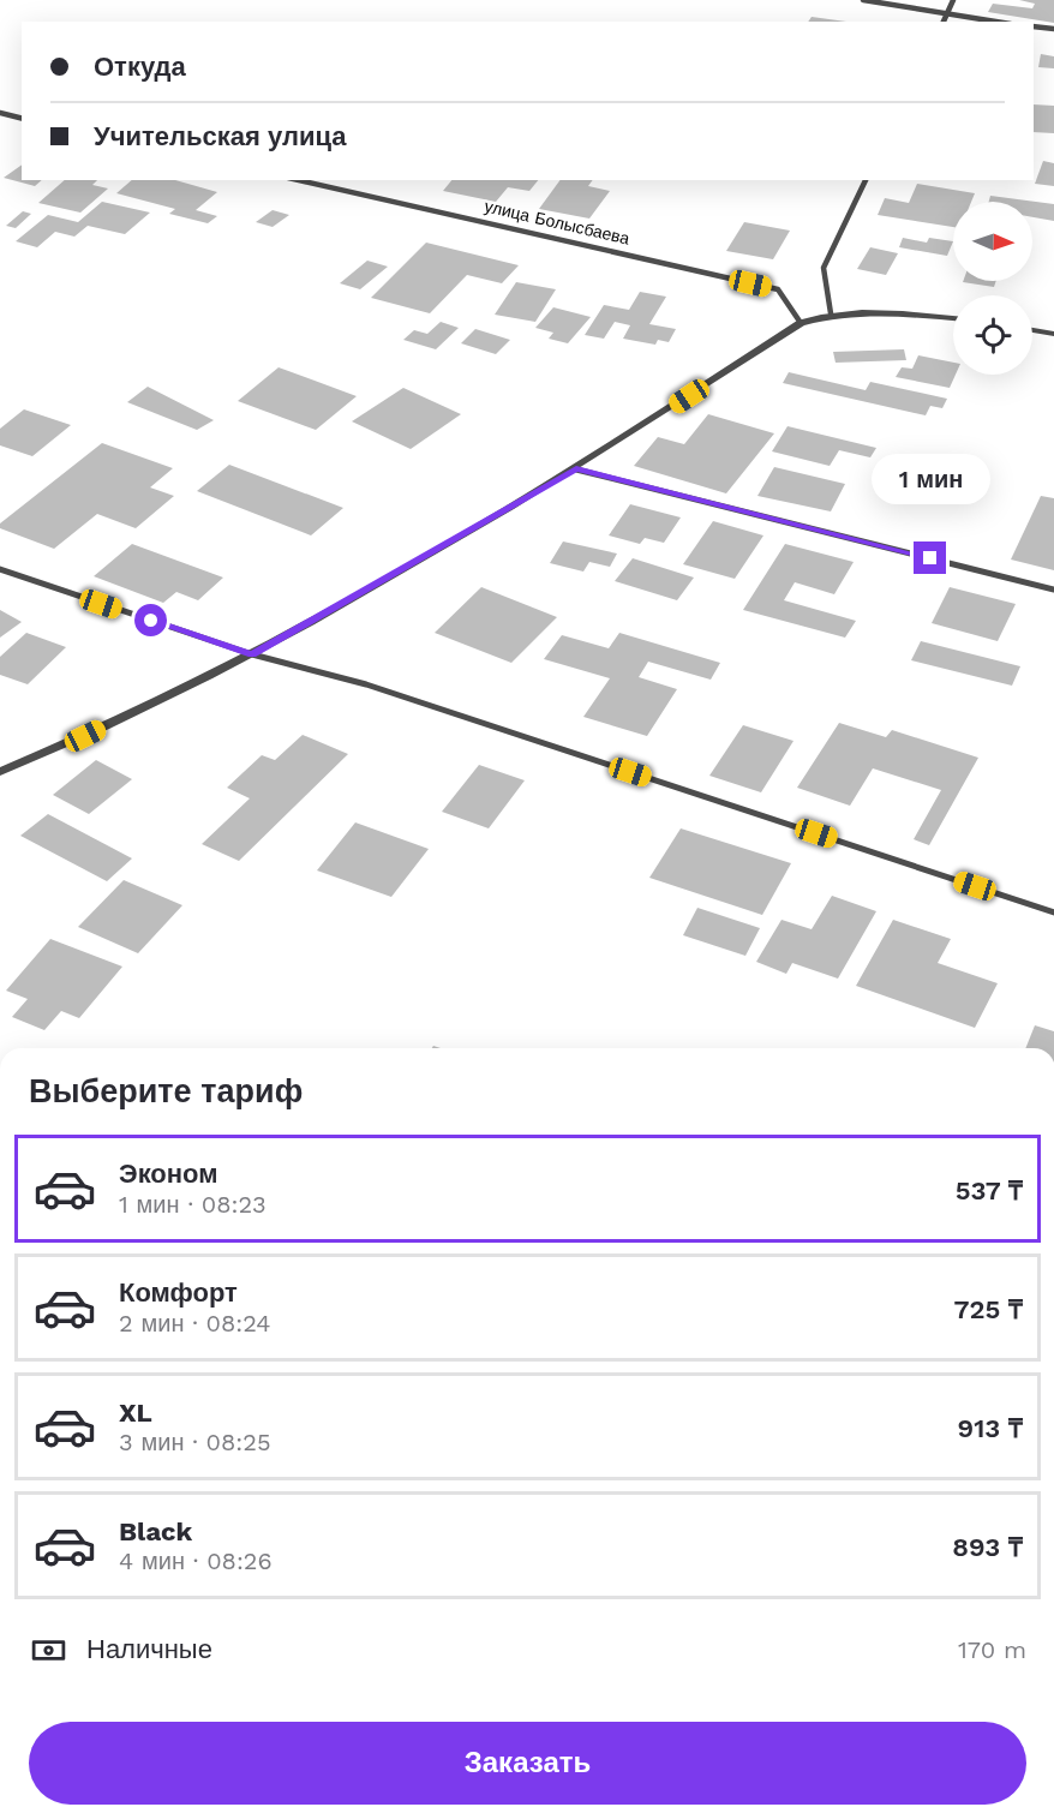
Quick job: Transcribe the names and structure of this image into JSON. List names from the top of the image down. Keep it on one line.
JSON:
{"streets":{"street":["улица Болысбаева"]},"north":"right","page":{"banner":["Откуда","Учительская улица"],"bubble":"1 мин","heading":"Выберите тариф","list":[{"name":"Эконом","note":"1 мин · 08:23","value":"537 ₸"},{"name":"Комфорт","note":"2 мин · 08:24","value":"725 ₸"},{"name":"XL","note":"3 мин · 08:25","value":"913 ₸"},{"name":"Black","note":"4 мин · 08:26","value":"893 ₸"}],"pay":["Наличные","170 m"],"buttons":"Заказать"}}
